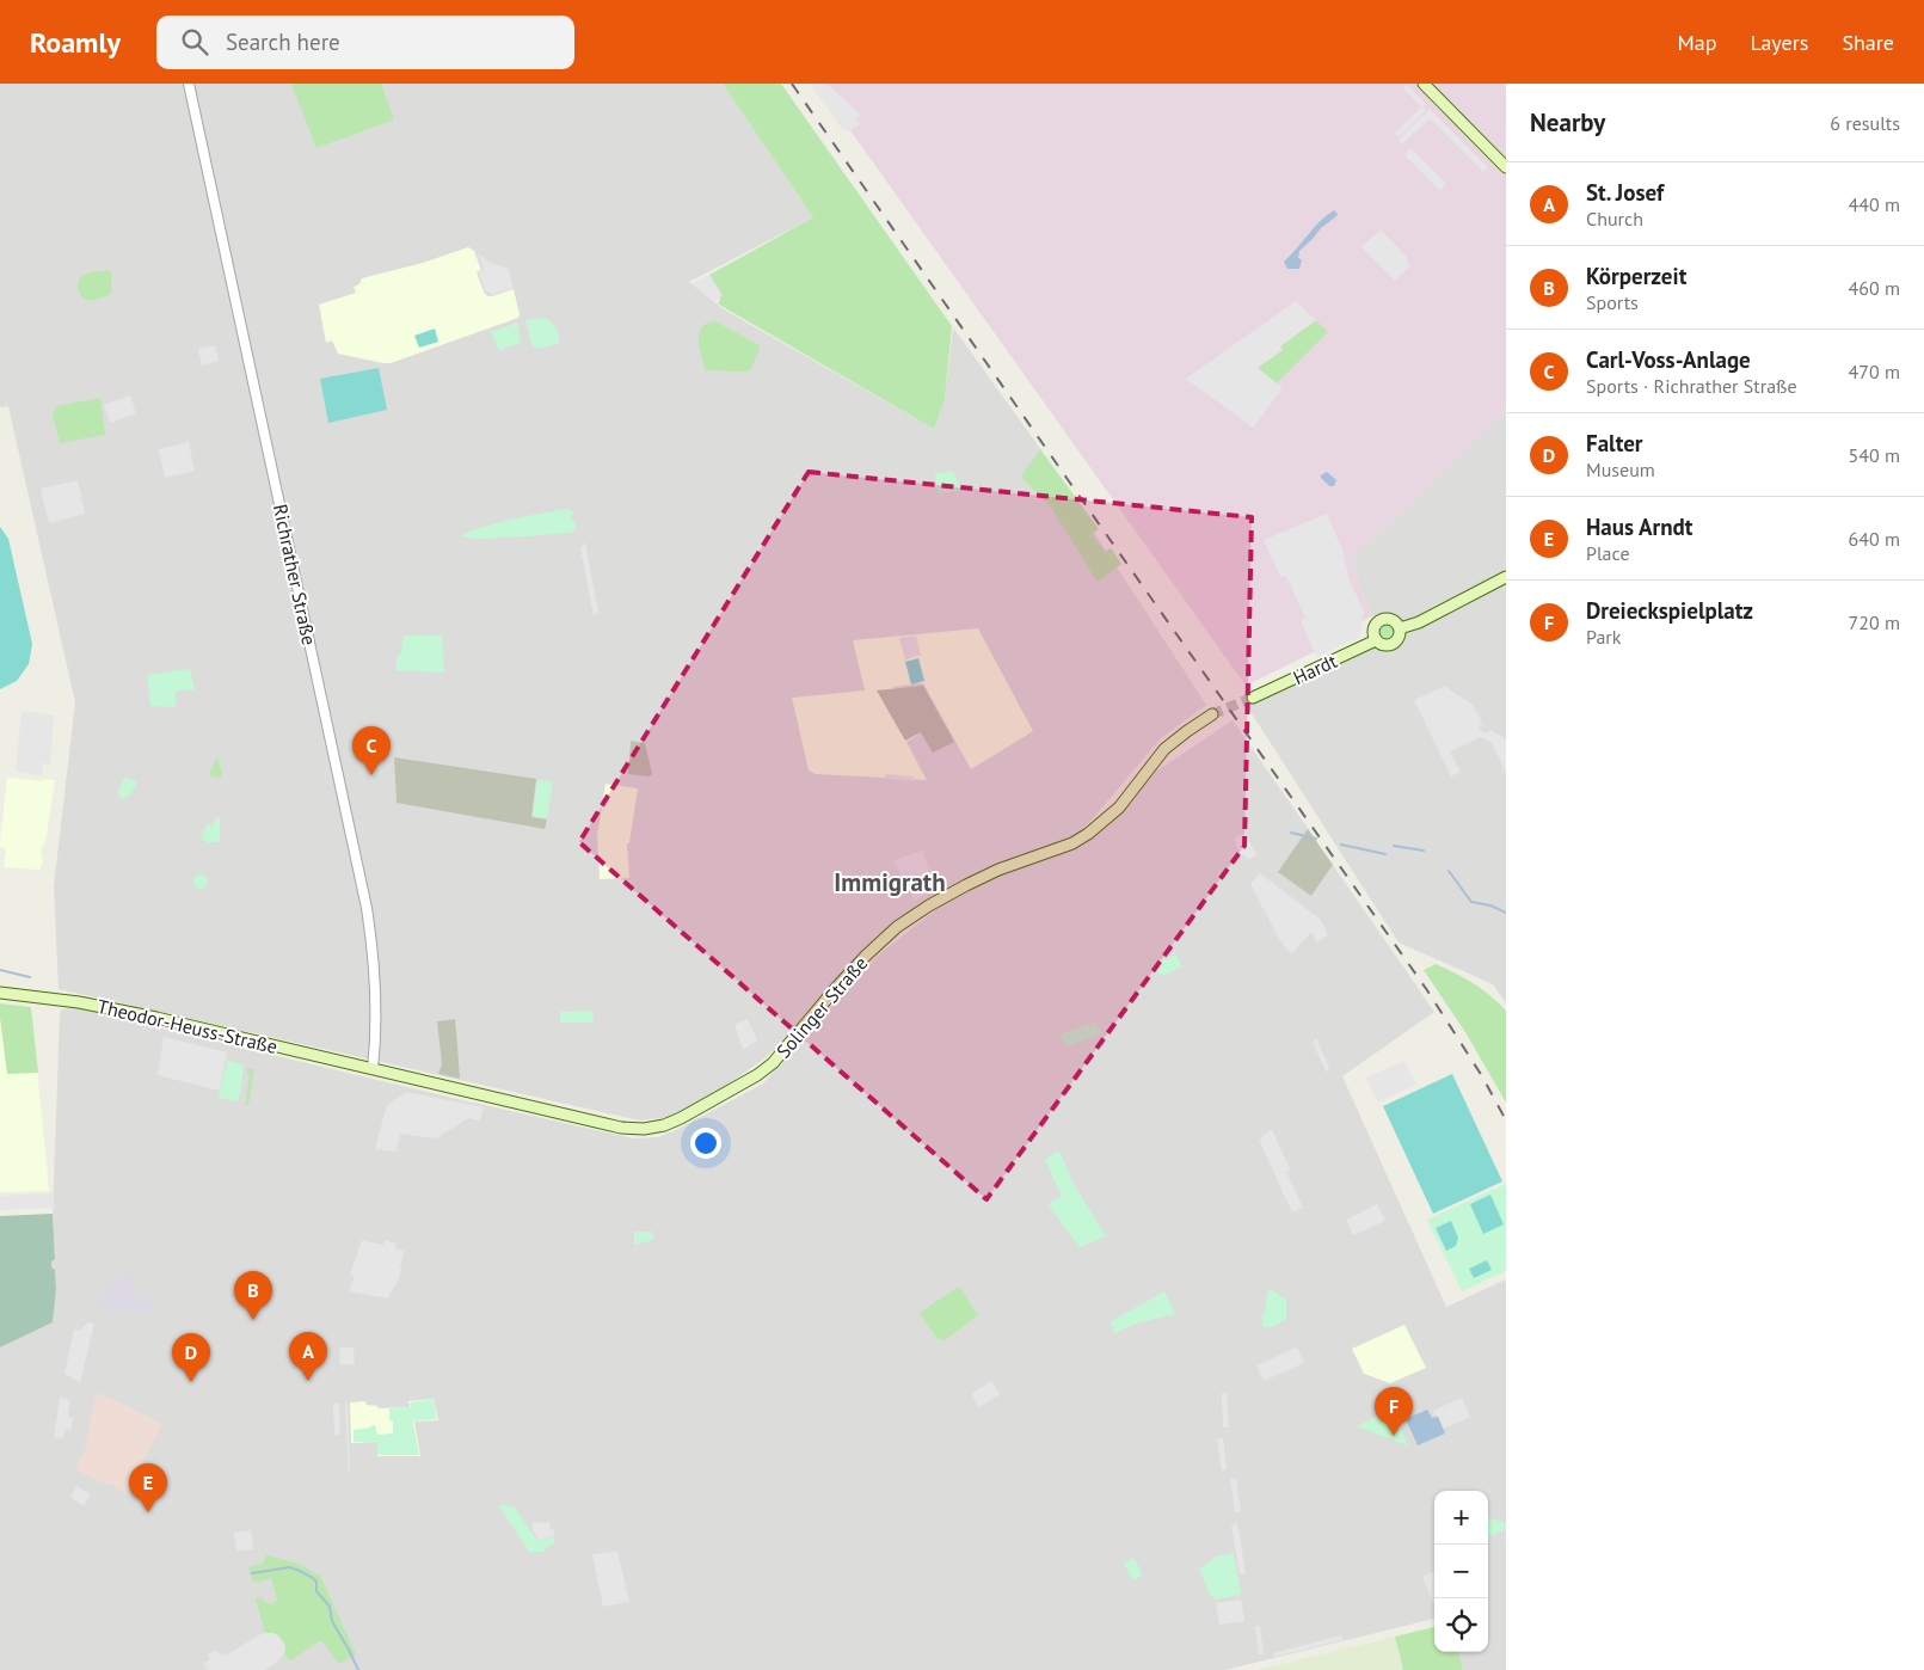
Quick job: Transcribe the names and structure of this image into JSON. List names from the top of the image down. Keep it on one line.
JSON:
{"streets":{"main road":["Hardt","Solinger Straße","Theodor-Heuss-Straße"],"street":["Richrather Straße"]},"crossings":[["Richrather Straße","Solinger Straße"],["Richrather Straße","Theodor-Heuss-Straße"],["Solinger Straße","Theodor-Heuss-Straße"]],"districts":["Immigrath"],"page":{"header":"Roamly","search":"Search here","nav":["Map","Layers","Share"],"heading":["Nearby","6 results"],"list":[{"mark":"A","name":"St. Josef","note":"Church","value":"440 m"},{"mark":"B","name":"Körperzeit","note":"Sports","value":"460 m"},{"mark":"C","name":"Carl-Voss-Anlage","note":"Sports · Richrather Straße","value":"470 m"},{"mark":"D","name":"Falter","note":"Museum","value":"540 m"},{"mark":"E","name":"Haus Arndt","note":"Place","value":"640 m"},{"mark":"F","name":"Dreieckspielplatz","note":"Park","value":"720 m"}],"pins":["C","B","A","D","F","E"],"map_buttons":["+","−"]}}
